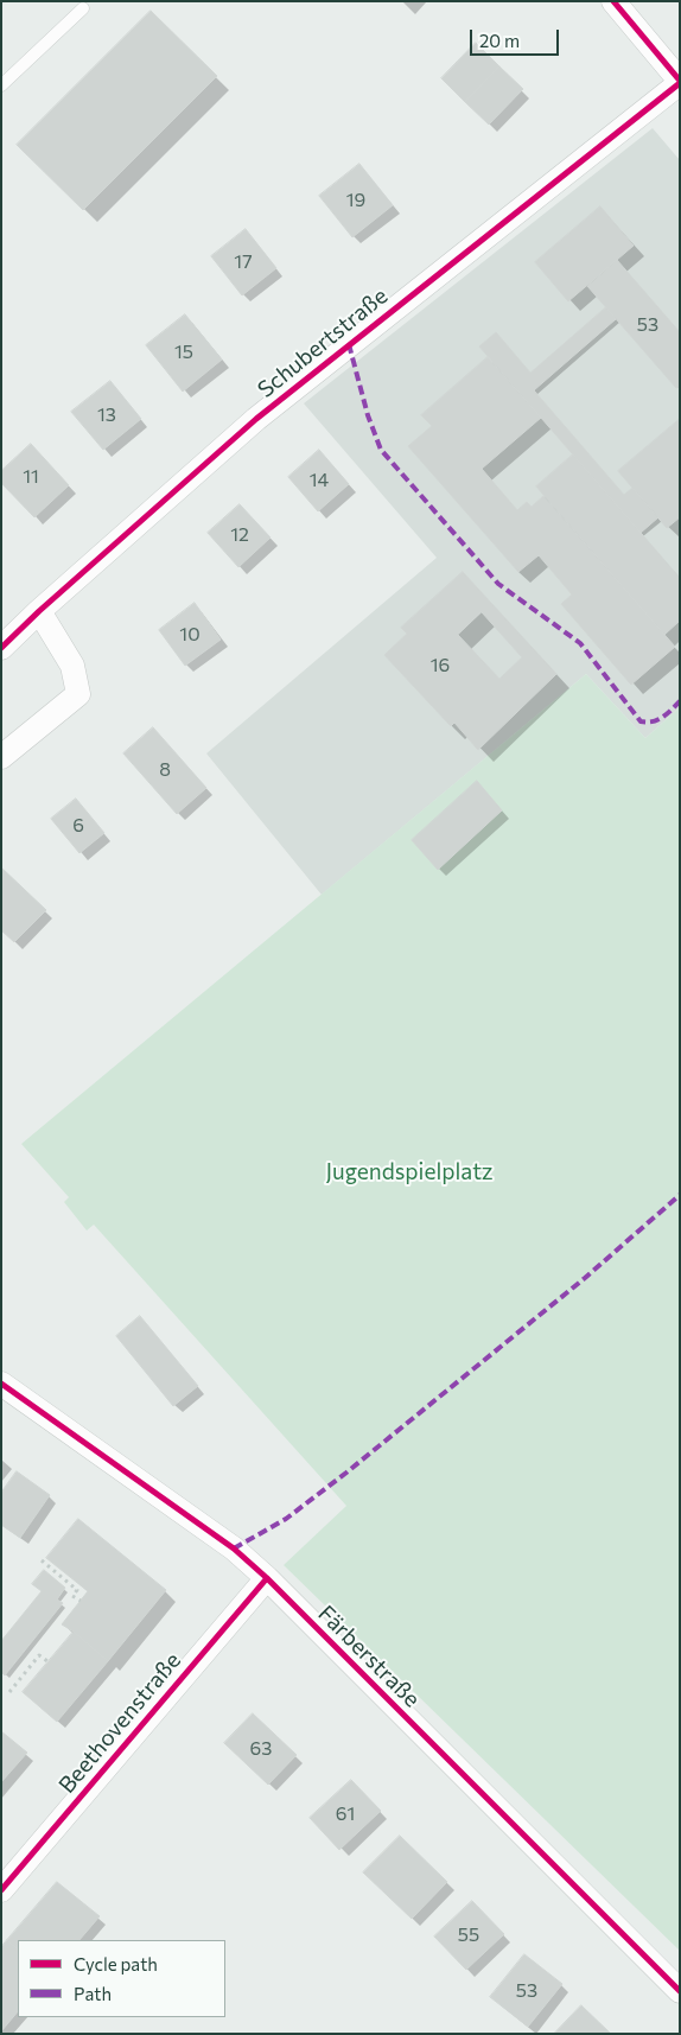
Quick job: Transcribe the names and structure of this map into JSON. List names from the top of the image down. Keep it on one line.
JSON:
{"streets":{"street":["Schubertstraße","Färberstraße","Beethovenstraße"]},"crossings":[["Färberstraße","Beethovenstraße"]],"parks":["Jugendspielplatz"],"house_numbers":["19","17","53","15","13","11","14","12","10","16","8","6","63","61","55","53"],"legend":["Cycle path","Path"],"scale_bar":"20 m"}
